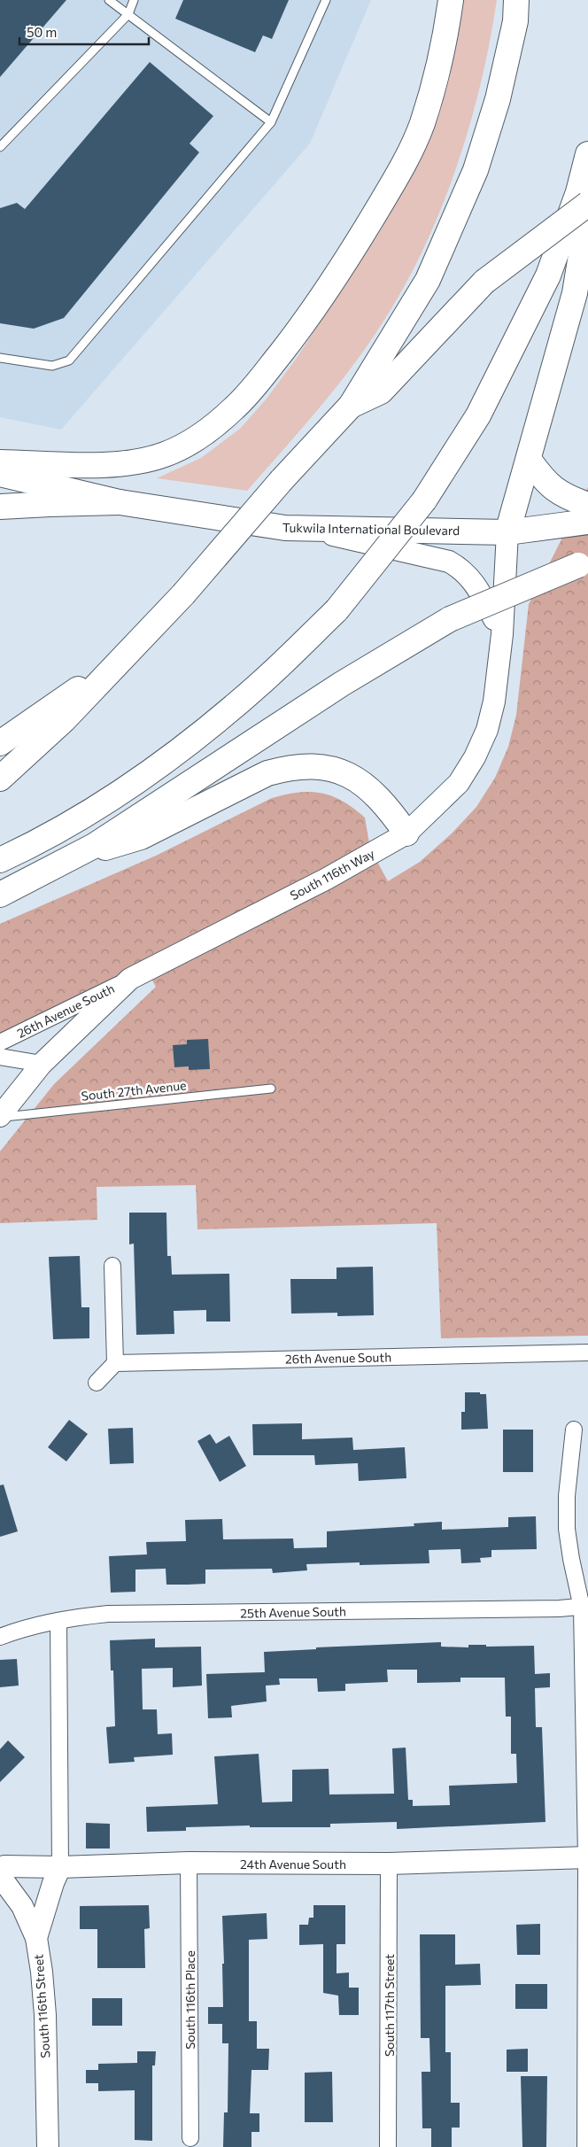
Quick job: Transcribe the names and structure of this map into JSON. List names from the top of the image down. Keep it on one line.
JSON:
{"streets":{"main road":["Tukwila International Boulevard"],"street":["South 116th Way","26th Avenue South","25th Avenue South","24th Avenue South","South 116th Place","South 117th Street","South 116th Street"],"lane":["South 27th Avenue"]},"crossings":[["Tukwila International Boulevard","South 116th Way"],["South 116th Way","26th Avenue South"],["South 116th Way","South 27th Avenue"],["24th Avenue South","South 116th Place"],["24th Avenue South","South 117th Street"]],"scale_bar":"50 m"}
